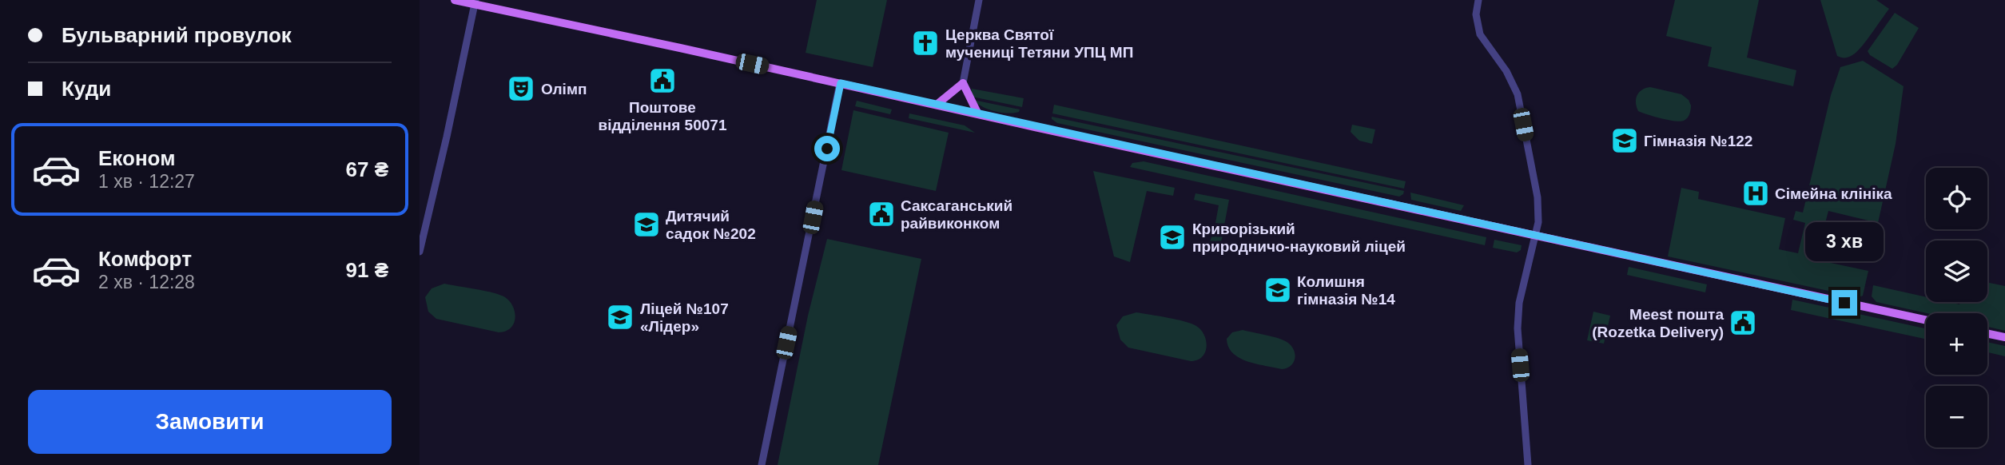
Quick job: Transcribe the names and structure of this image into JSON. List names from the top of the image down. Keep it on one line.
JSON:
{"places":{"church":["Церква Святої мучениці Тетяни УПЦ МП"],"public building":["Поштове відділення 50071","Саксаганський райвиконком","Meest пошта (Rozetka Delivery)"],"theatre":["Олімп"],"school or university":["Гімназія №122","Дитячий садок №202","Криворізький природничо-науковий ліцей","Колишня гімназія №14","Ліцей №107 «Лідер»"],"hospital":["Сімейна клініка"]},"page":{"banner":["Бульварний провулок","Куди"],"list":[{"name":"Економ","note":"1 хв · 12:27","value":"67 ₴"},{"name":"Комфорт","note":"2 хв · 12:28","value":"91 ₴"}],"map_buttons":["+","−"],"bubble":"3 хв","buttons":"Замовити"}}
